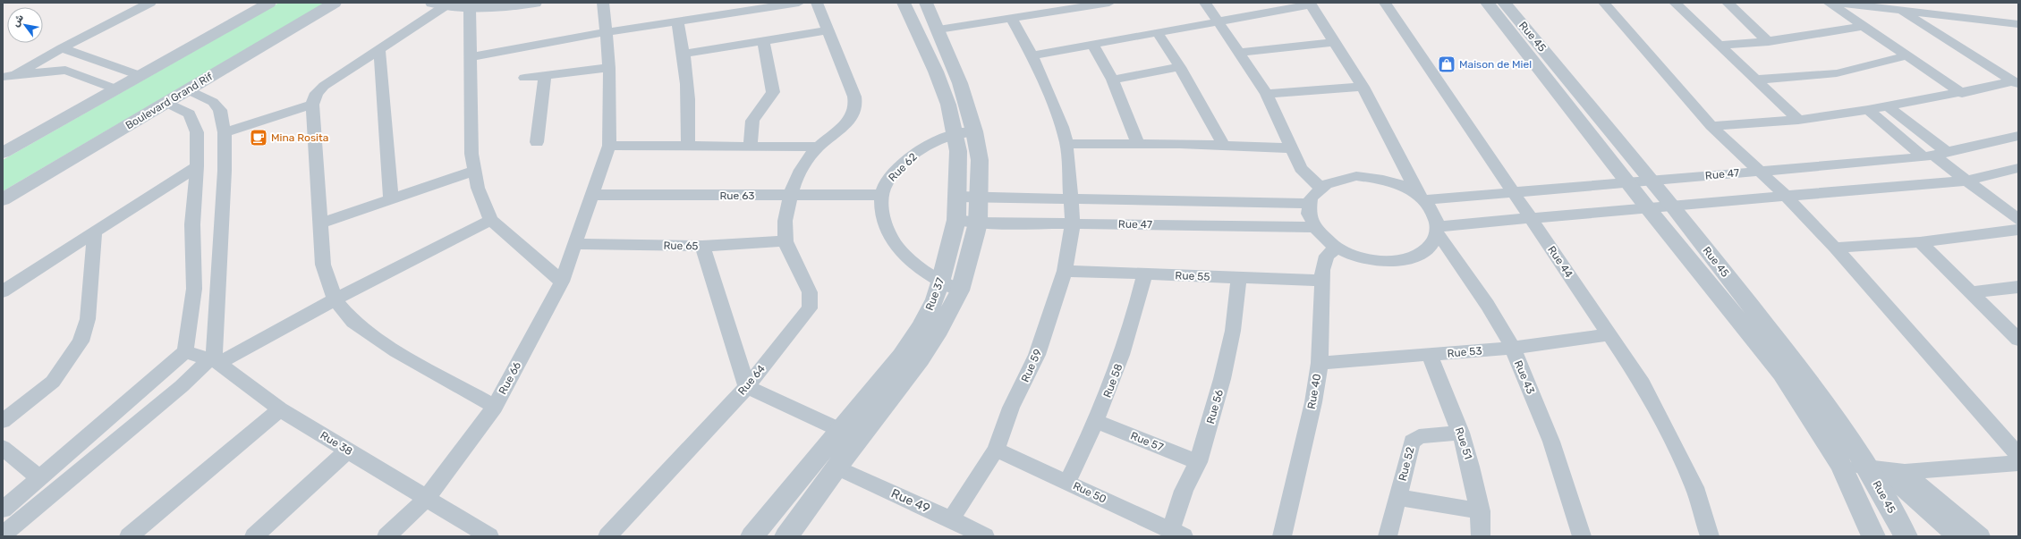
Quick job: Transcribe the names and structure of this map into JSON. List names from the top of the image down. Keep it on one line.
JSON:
{"streets":{"street":["Rue 45","Boulevard Grand Rif","Rue 62","Rue 47","Rue 63","Rue 65","Rue 44","Rue 55","Rue 37","Rue 53","Rue 59","Rue 43","Rue 66","Rue 64","Rue 58","Rue 40","Rue 56","Rue 57","Rue 38","Rue 51","Rue 52","Rue 50","Rue 49"]},"crossings":[["Rue 45","Rue 47"],["Rue 62","Rue 63"],["Rue 62","Rue 37"],["Rue 47","Rue 44"],["Rue 47","Rue 37"],["Rue 47","Rue 59"],["Rue 47","Rue 43"],["Rue 47","Rue 40"],["Rue 63","Rue 66"],["Rue 63","Rue 64"],["Rue 65","Rue 66"],["Rue 65","Rue 64"],["Rue 44","Rue 53"],["Rue 55","Rue 59"],["Rue 55","Rue 58"],["Rue 55","Rue 40"],["Rue 55","Rue 56"],["Rue 37","Rue 49"],["Rue 53","Rue 43"],["Rue 53","Rue 40"],["Rue 53","Rue 51"],["Rue 59","Rue 50"],["Rue 59","Rue 49"],["Rue 43","Rue 40"],["Rue 66","Rue 38"],["Rue 58","Rue 57"],["Rue 58","Rue 50"],["Rue 56","Rue 57"],["Rue 56","Rue 50"],["Rue 51","Rue 52"]],"places":{"shop":["Maison de Miel"],"cafe":["Mina Rosita"]},"north":"top left"}
